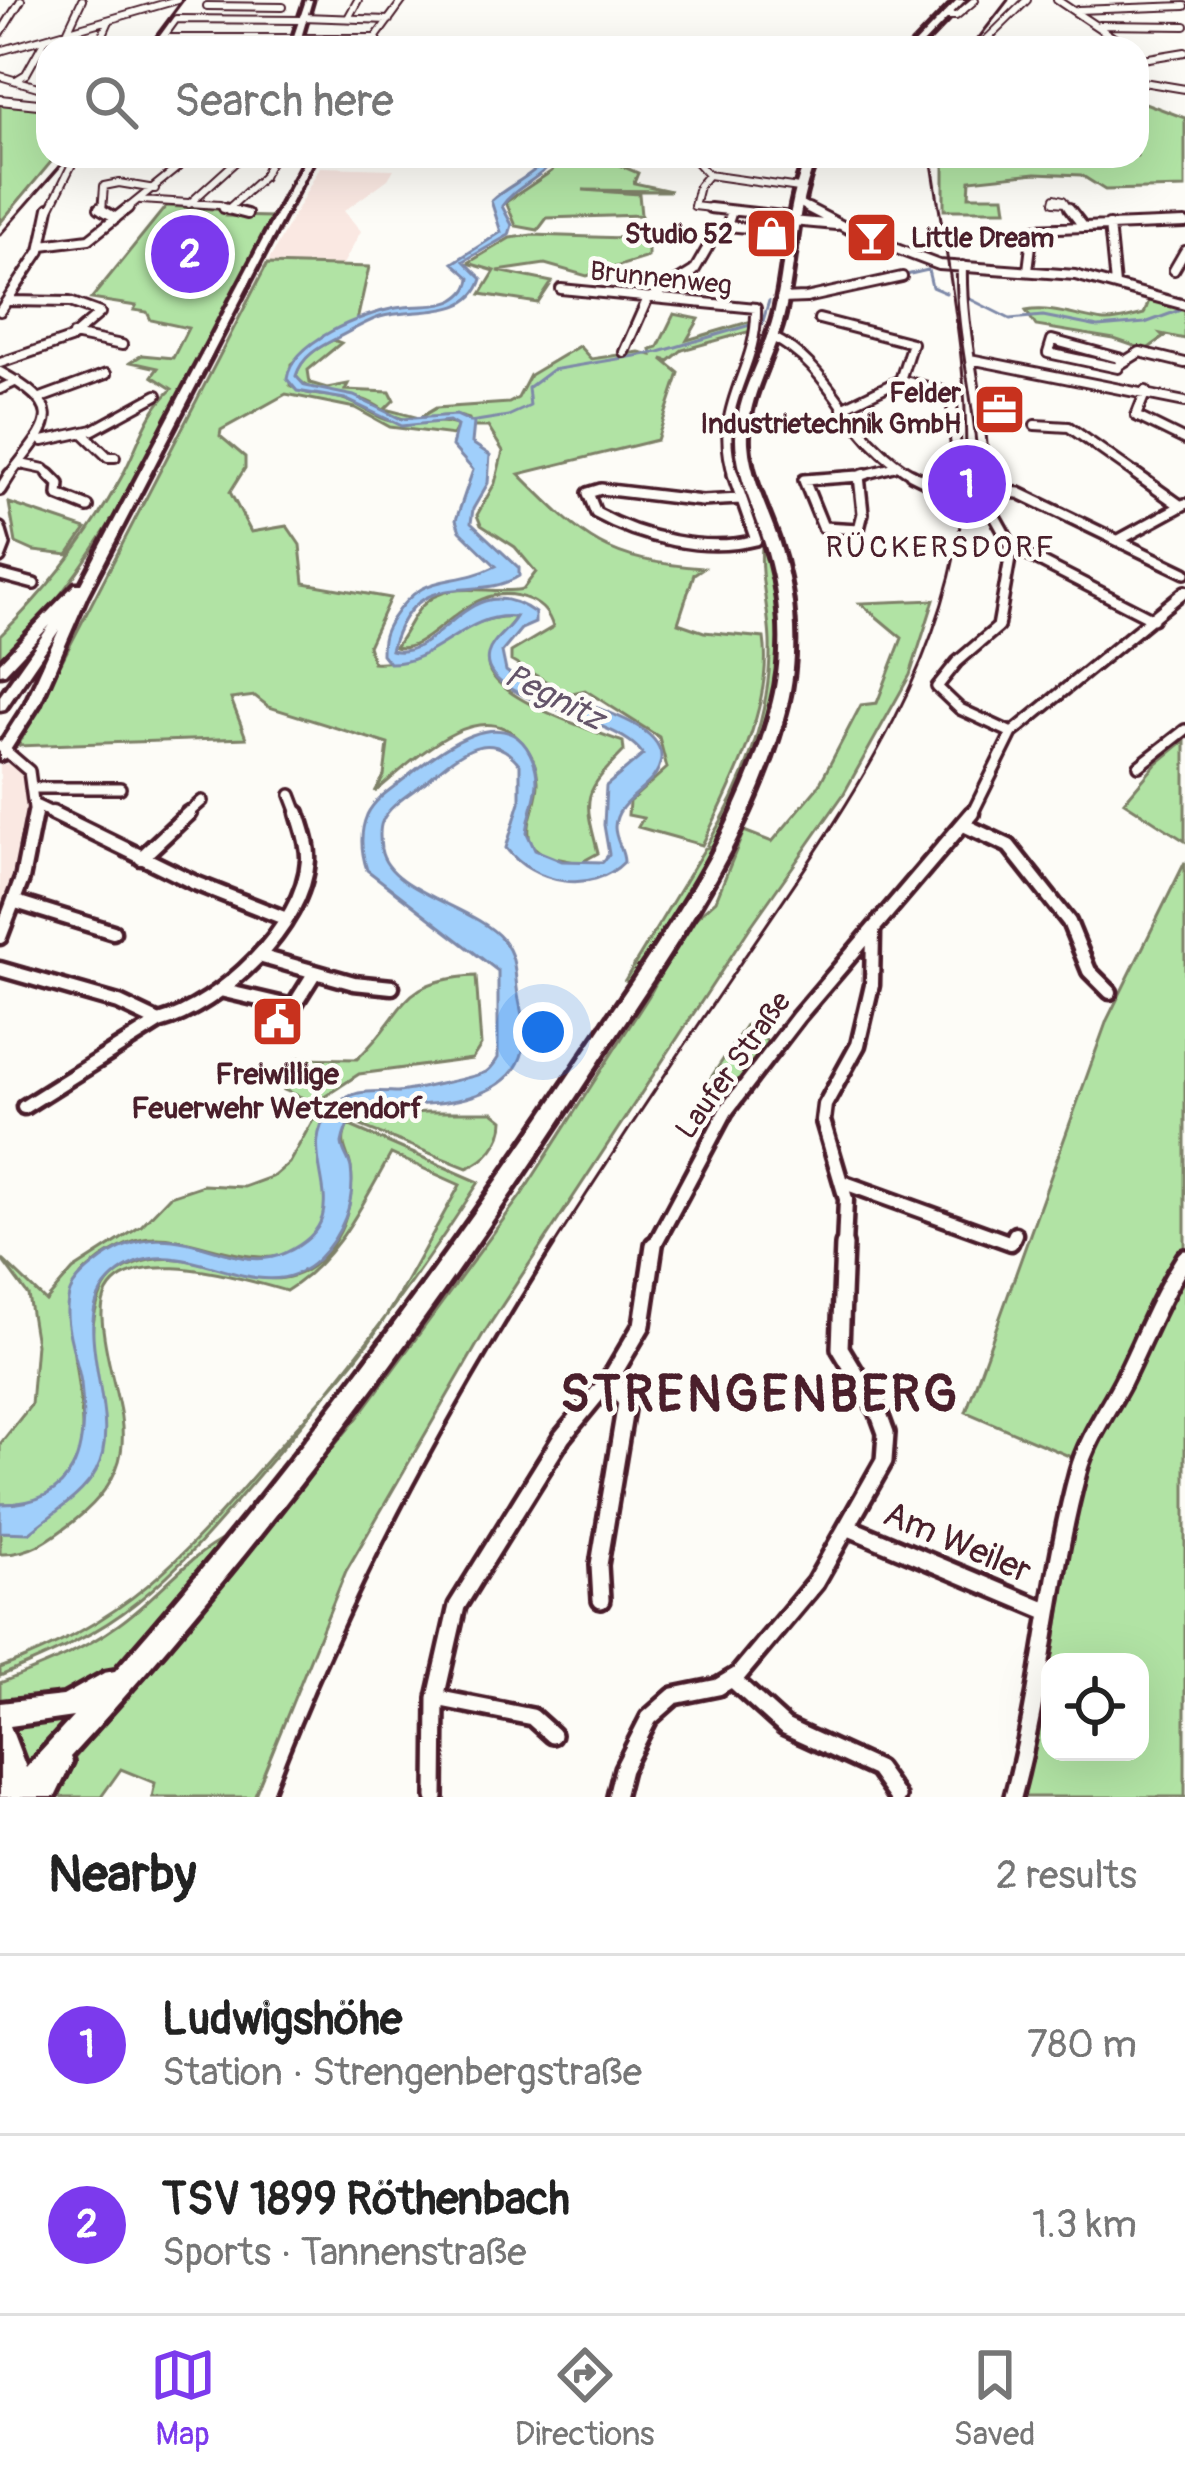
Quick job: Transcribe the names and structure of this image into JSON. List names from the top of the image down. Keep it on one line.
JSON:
{"streets":{"street":["Brunnenweg","Laufer Straße","Am Weiler"]},"districts":["RÜCKERSDORF","STRENGENBERG"],"water":["Pegnitz"],"places":{"shop":["Studio 52"],"bar":["Little Dream"],"office":["Felder Industrietechnik GmbH"],"public building":["Freiwillige Feuerwehr Wetzendorf"]},"page":{"search":"Search here","pins":["2","1"],"heading":["Nearby","2 results"],"list":[{"mark":"1","name":"Ludwigshöhe","note":"Station · Strengenbergstraße","value":"780 m"},{"mark":"2","name":"TSV 1899 Röthenbach","note":"Sports · Tannenstraße","value":"1.3 km"}],"nav":["Map","Directions","Saved"]}}
